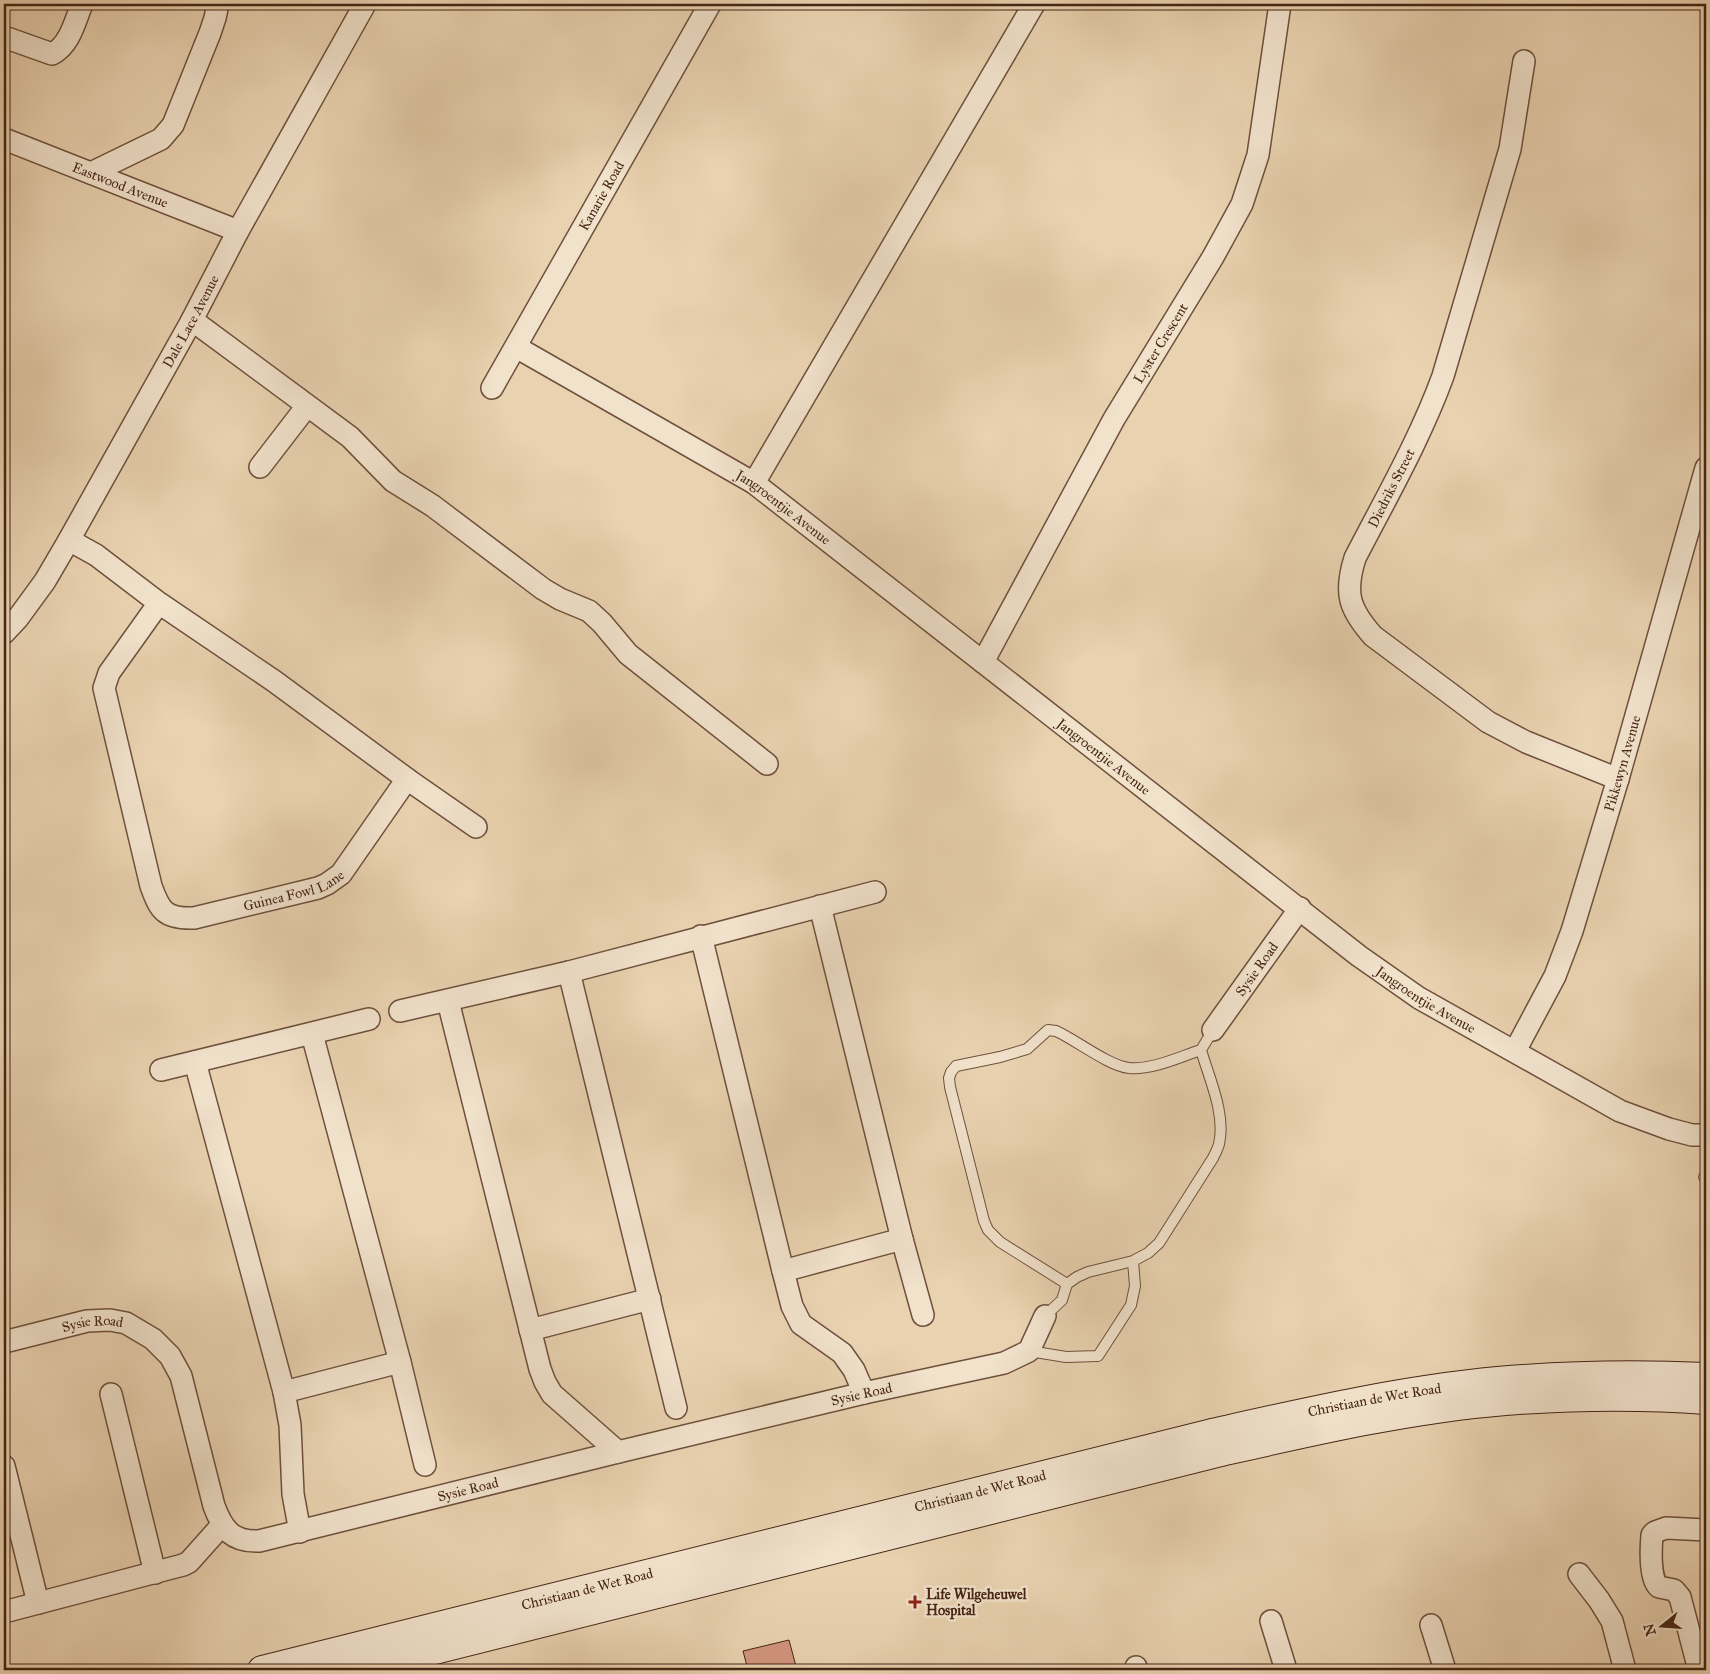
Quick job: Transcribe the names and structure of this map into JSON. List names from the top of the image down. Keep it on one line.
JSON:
{"streets":{"main road":["Christiaan de Wet Road"],"street":["Eastwood Avenue","Kanarie Road","Dale Lace Avenue","Lyster Crescent","Diedriks Street","Jangroentjie Avenue","Pikkewyn Avenue","Guinea Fowl Lane","Sysie Road"]},"crossings":[["Eastwood Avenue","Dale Lace Avenue"],["Kanarie Road","Jangroentjie Avenue"],["Lyster Crescent","Jangroentjie Avenue"],["Diedriks Street","Pikkewyn Avenue"],["Jangroentjie Avenue","Pikkewyn Avenue"],["Jangroentjie Avenue","Sysie Road"]],"places":{"health":["Life Wilgeheuwel Hospital"]},"north":"left"}
